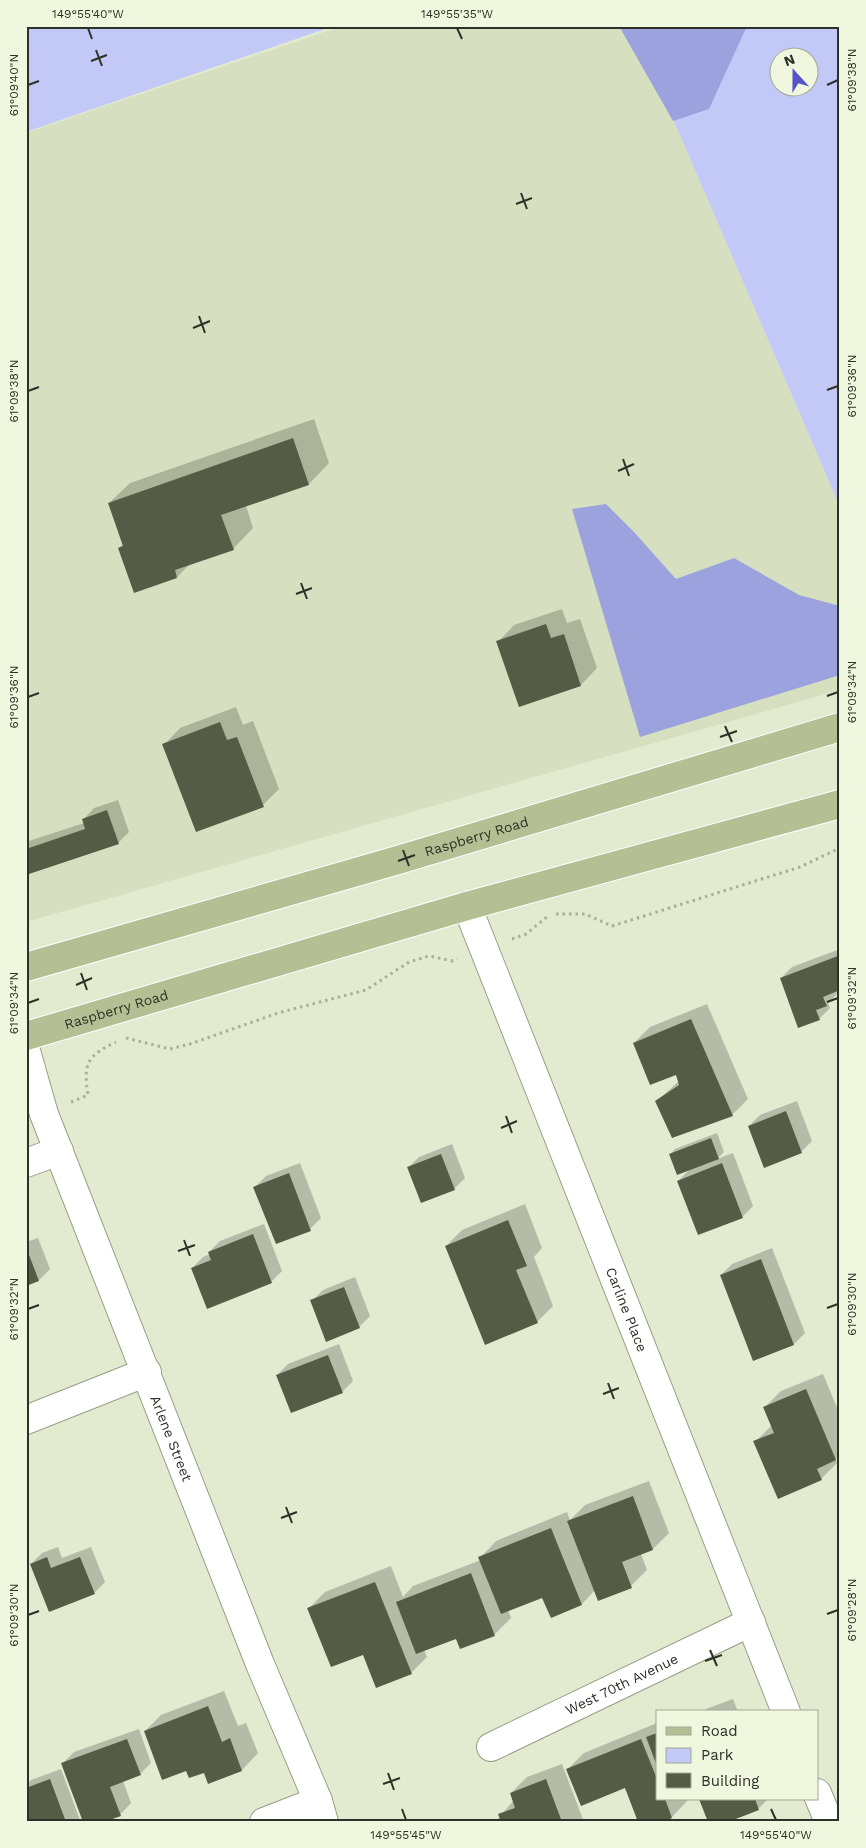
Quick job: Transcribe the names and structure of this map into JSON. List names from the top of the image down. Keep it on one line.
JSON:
{"streets":{"main road":["Raspberry Road"],"street":["Carline Place","Arlene Street","West 70th Avenue"]},"crossings":[["Raspberry Road","Carline Place"],["Carline Place","West 70th Avenue"]],"legend":["Road","Park","Building"],"north":"top","coordinates":["149°55'40\"W","149°55'35\"W","61°09'38\"N","61°09'40\"N","61°09'36\"N","61°09'34\"N","61°09'32\"N","61°09'30\"N","61°09'28\"N","149°55'45\"W"]}
